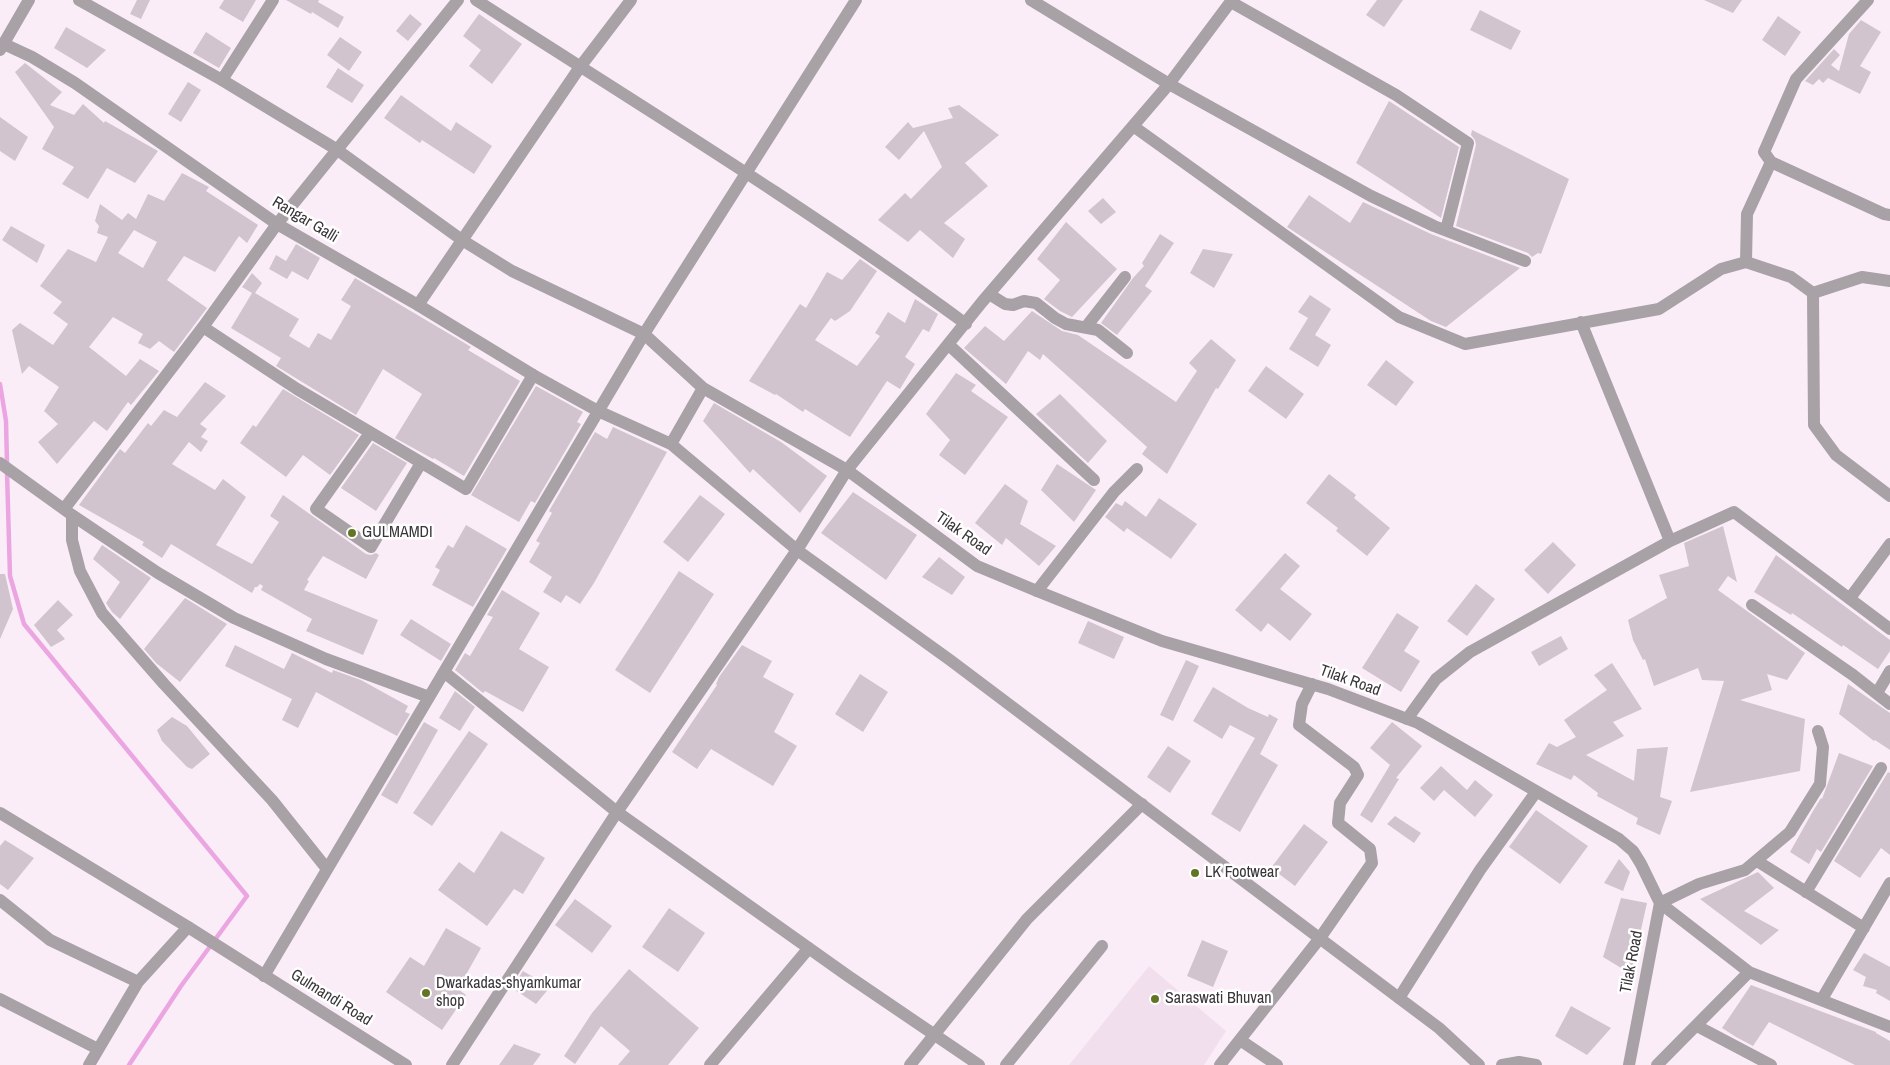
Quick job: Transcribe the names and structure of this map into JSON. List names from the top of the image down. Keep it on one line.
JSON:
{"streets":{"street":["Rangar Galli","Tilak Road","Gulmandi Road"]},"places":["GULMAMDI","LK Footwear","Dwarkadas-shyamkumar shop","Saraswati Bhuvan"]}
